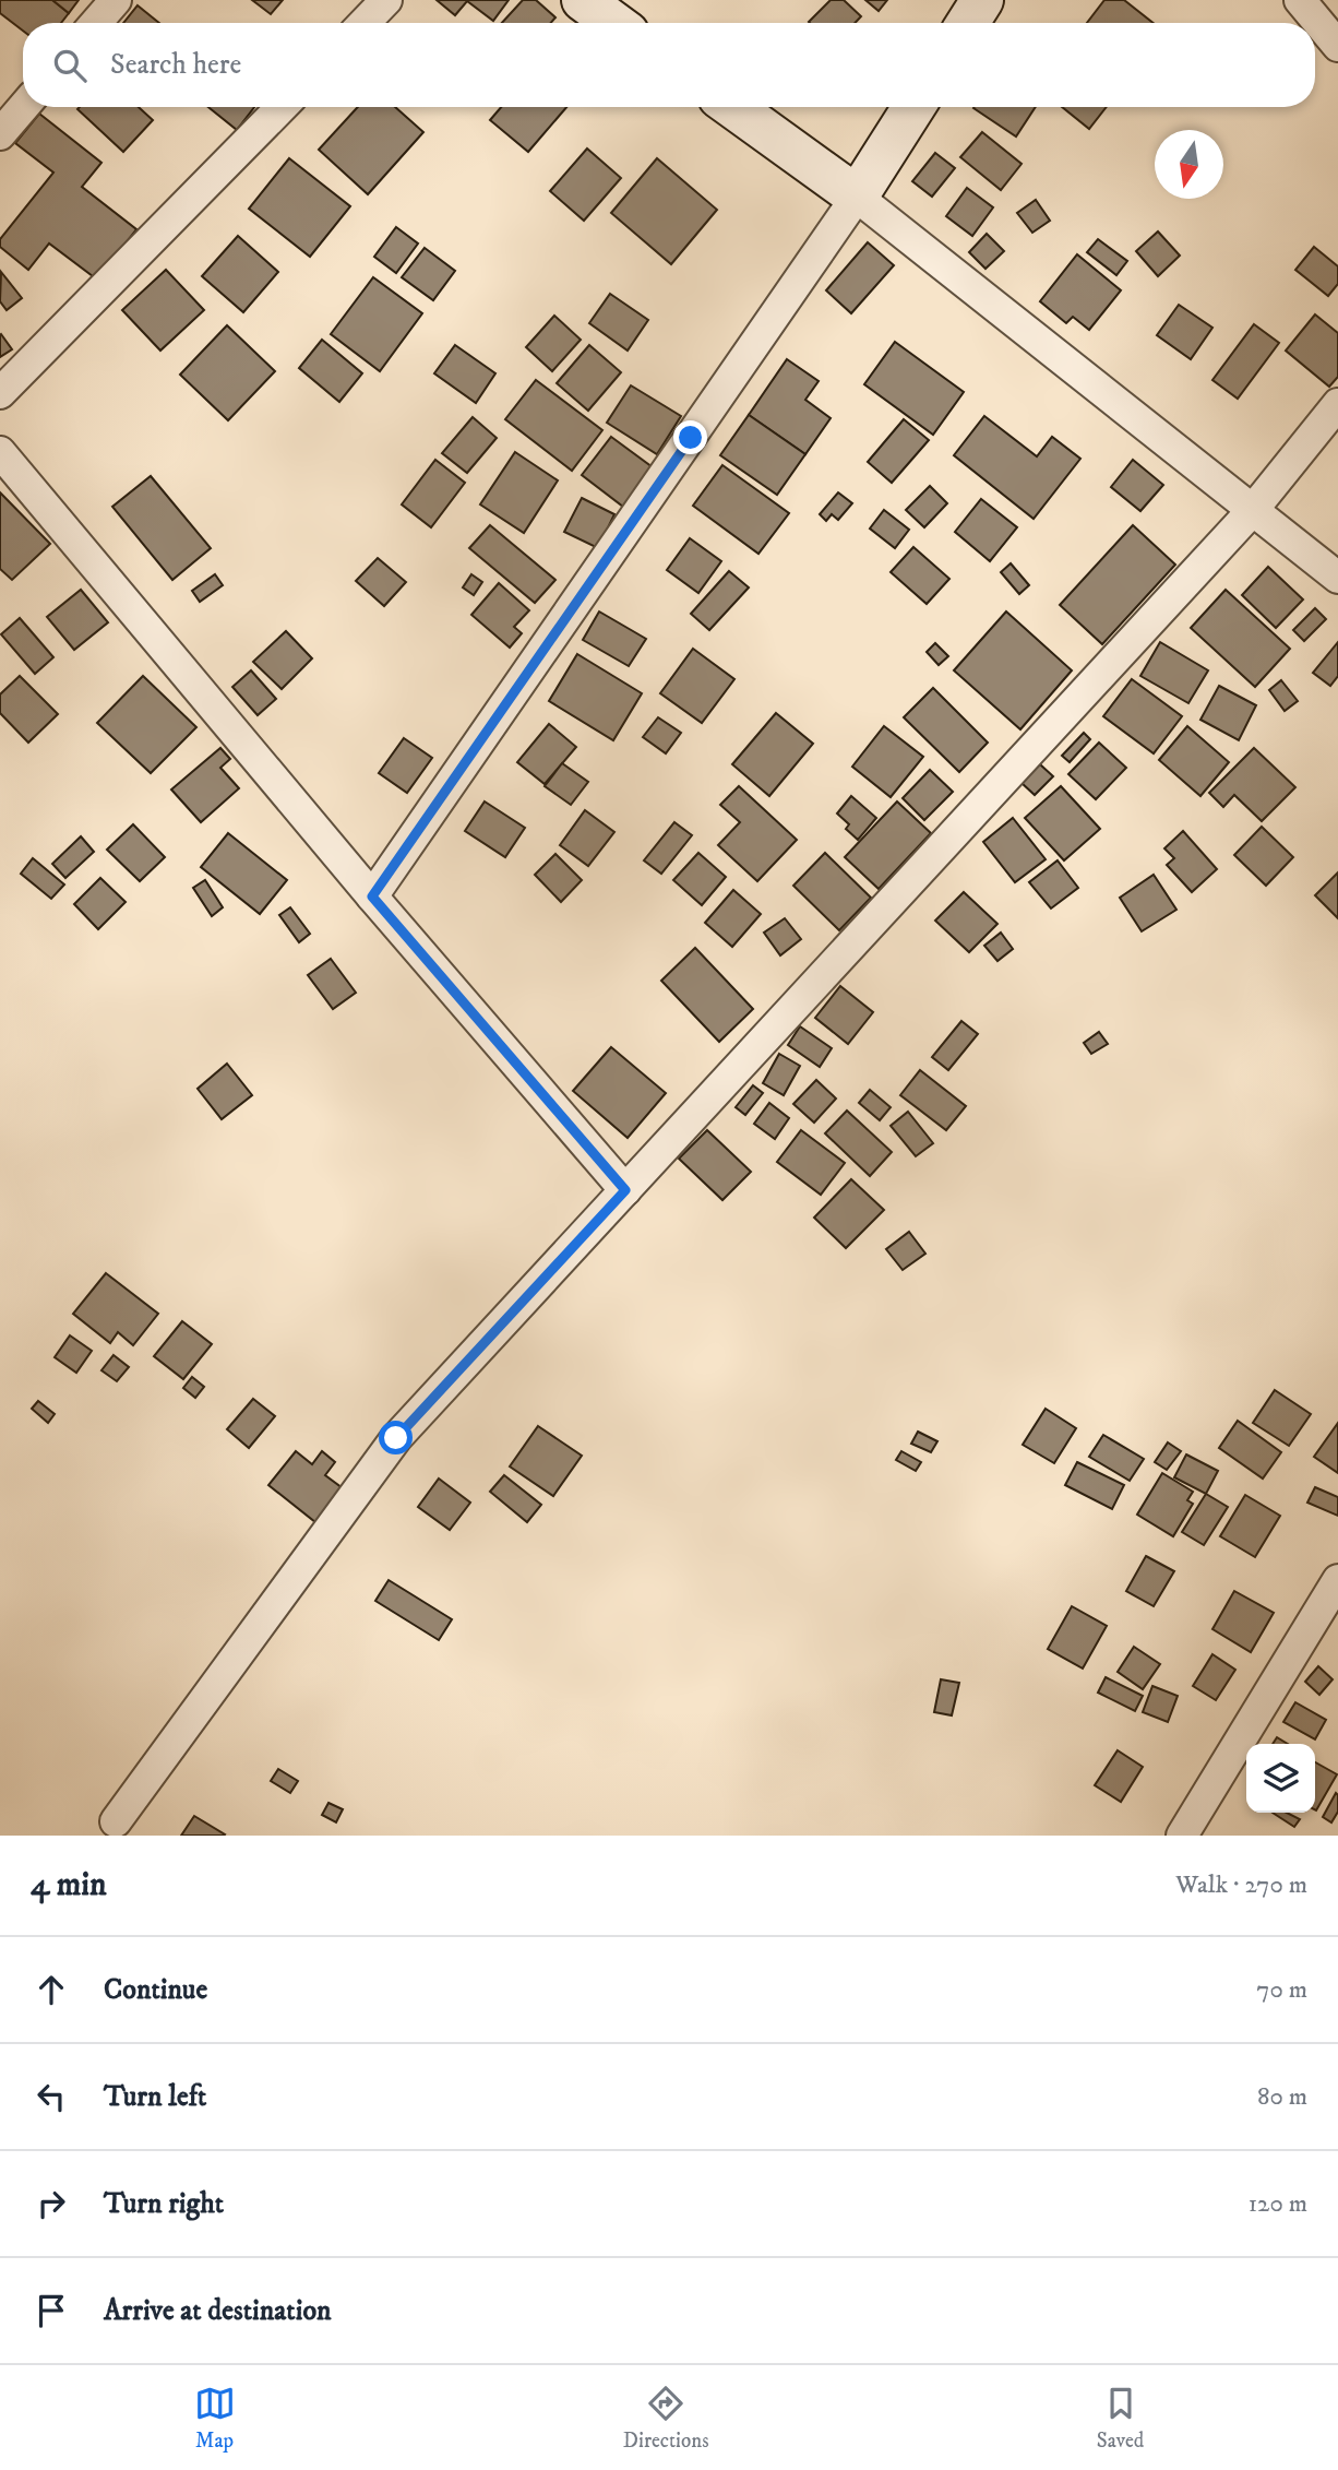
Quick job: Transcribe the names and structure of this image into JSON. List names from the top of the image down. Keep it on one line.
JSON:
{"north":"bottom","page":{"search":"Search here","heading":["4 min","Walk · 270 m"],"list":[["Continue","70 m"],["Turn left","80 m"],["Turn right","120 m"],"Arrive at destination"],"nav":["Map","Directions","Saved"]}}
